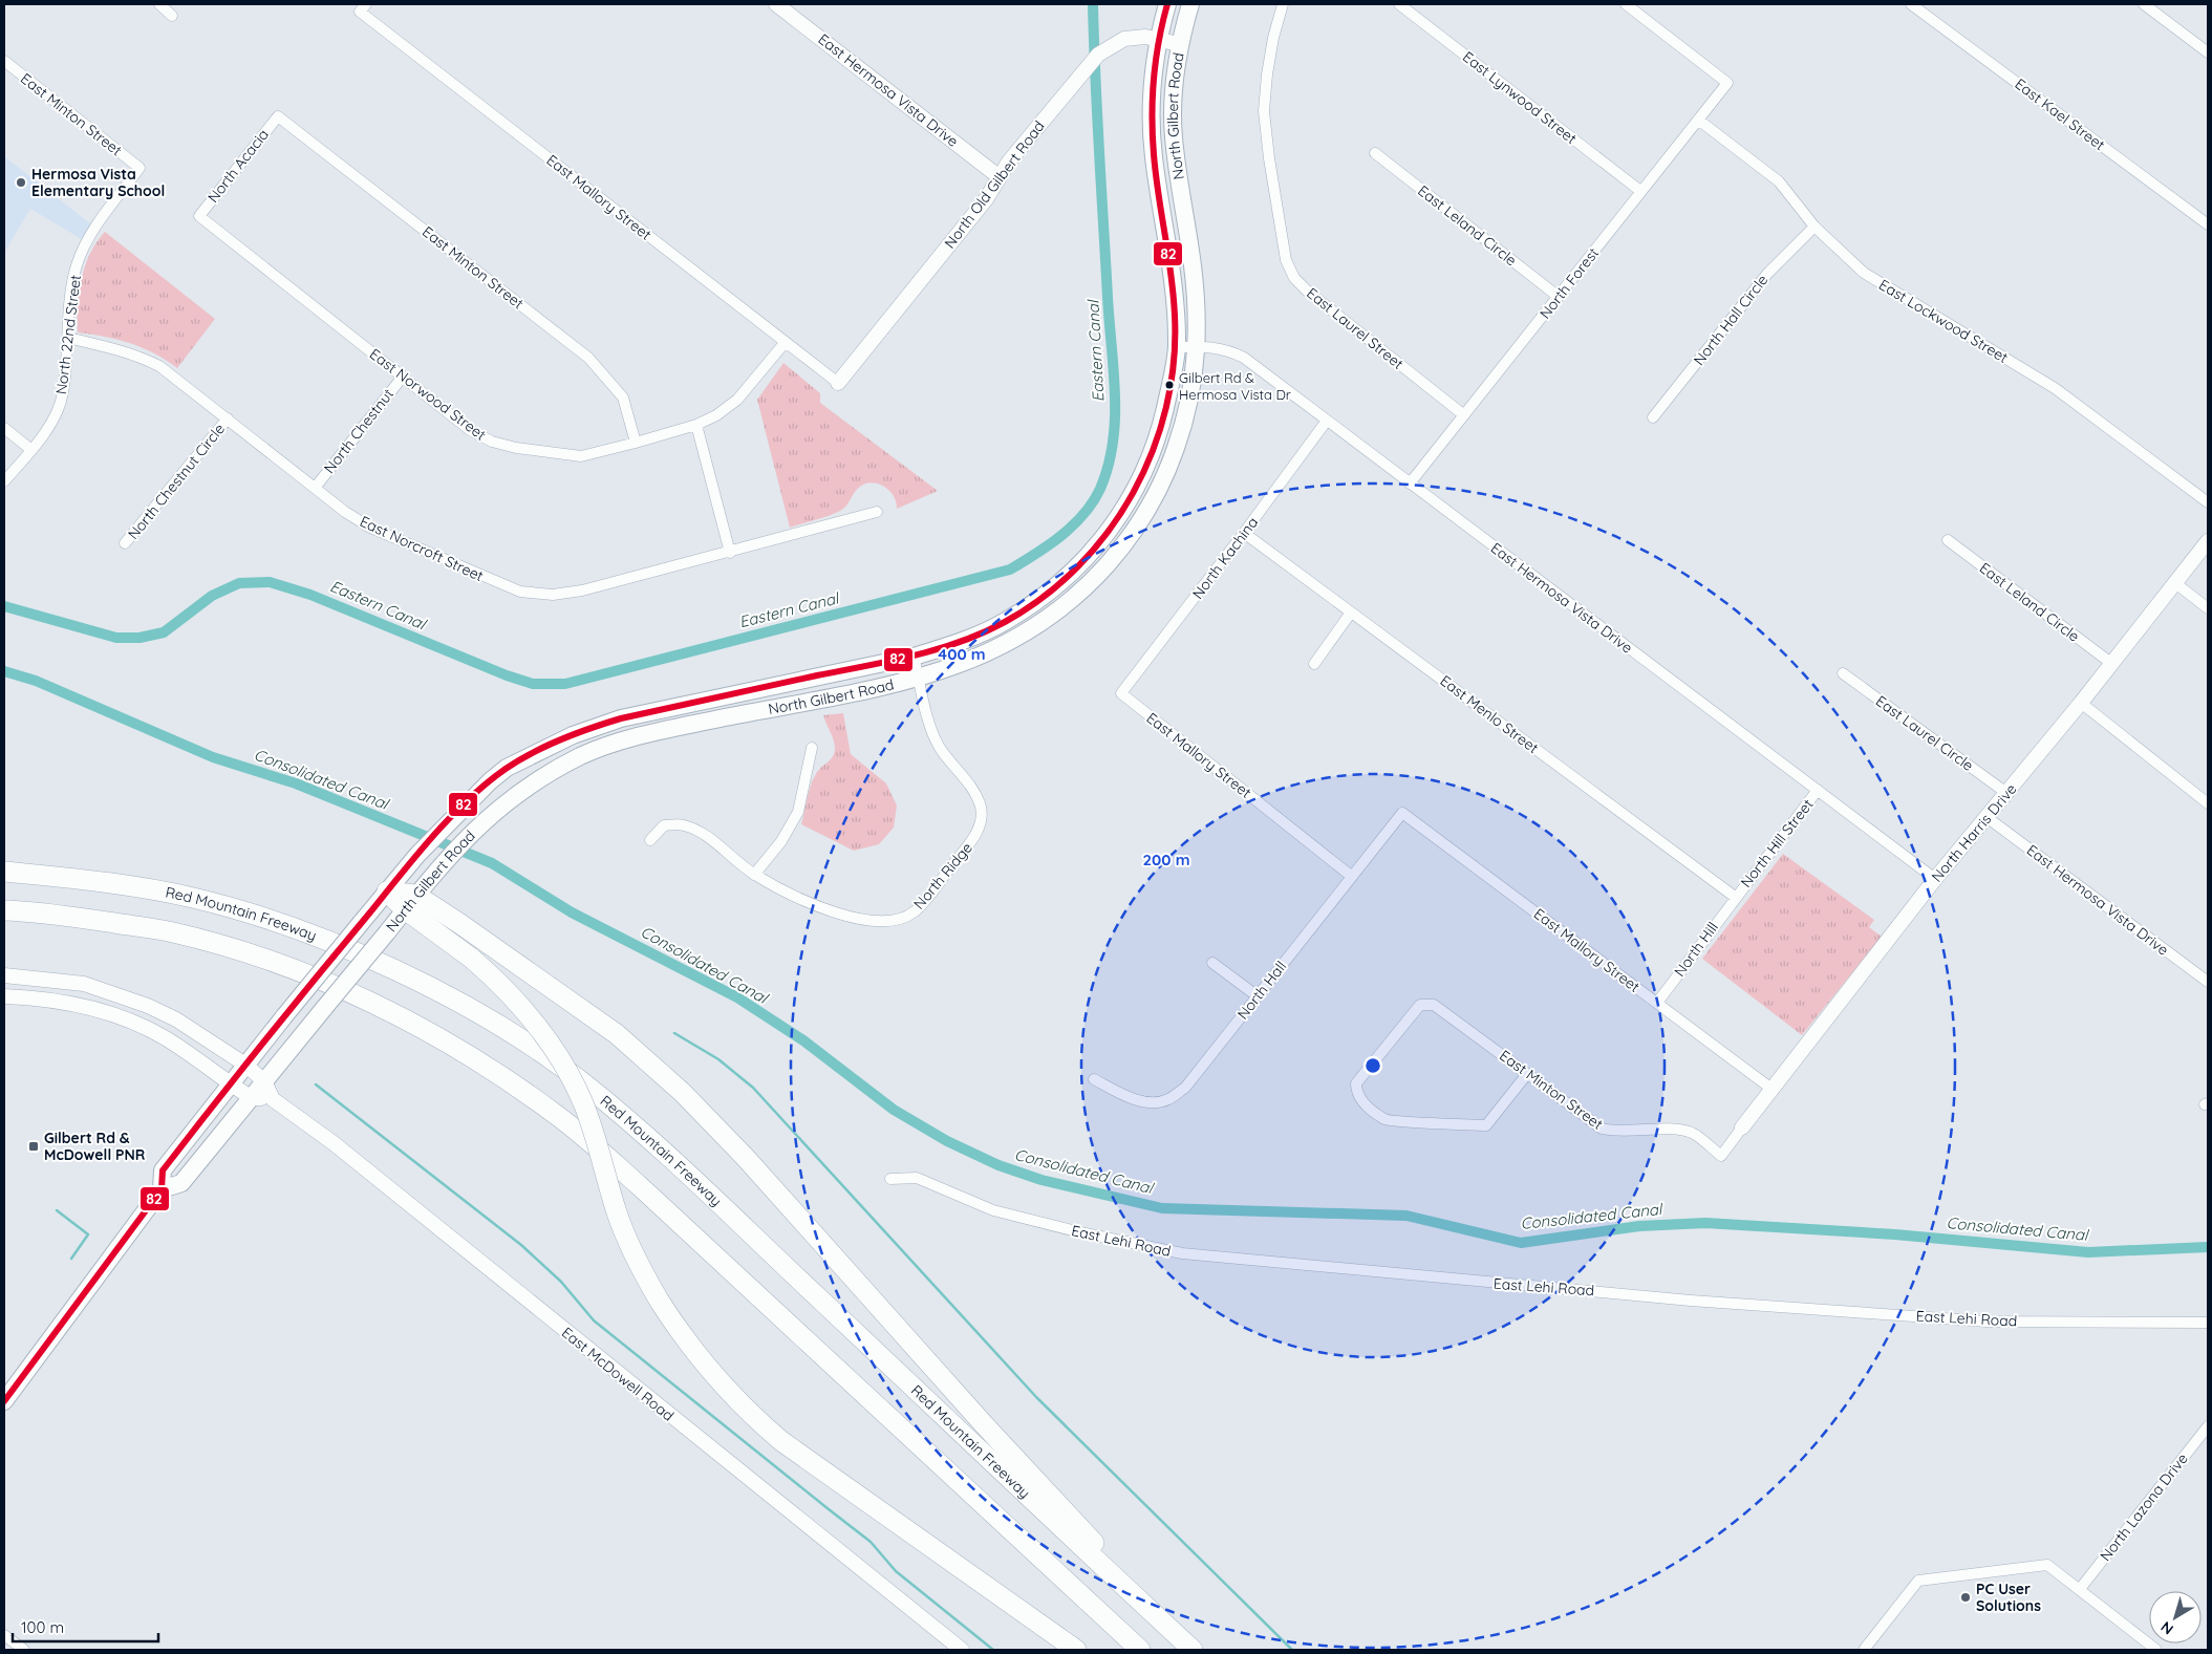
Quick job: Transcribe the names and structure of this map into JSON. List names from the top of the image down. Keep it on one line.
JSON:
{"streets":{"highway":["Red Mountain Freeway"],"main road":["North Gilbert Road"],"street":["East Hermosa Vista Drive","East Lynwood Street","East Minton Street","East Kael Street","North Acacia","North Old Gilbert Road","East Mallory Street","East Leland Circle","North Forest","North Hall Circle","East Lockwood Street","East Laurel Street","North 22nd Street","East Norwood Street","North Chestnut","North Chestnut Circle","East Norcroft Street","North Kachina","East Menlo Street","East Laurel Circle","North Harris Drive","North Hill Street","North Ridge","North Hill","North Hall","East Lehi Road","East McDowell Road","North Lazona Drive"]},"crossings":[["East Hermosa Vista Drive","North Gilbert Road"],["East Hermosa Vista Drive","North Old Gilbert Road"],["East Hermosa Vista Drive","North Forest"],["East Hermosa Vista Drive","North Kachina"],["East Hermosa Vista Drive","North Harris Drive"],["East Hermosa Vista Drive","North Hill Street"],["East Lynwood Street","North Forest"],["East Minton Street","North Acacia"],["East Minton Street","North 22nd Street"],["East Minton Street","East Norwood Street"],["East Minton Street","North Harris Drive"],["North Gilbert Road","North Old Gilbert Road"],["North Gilbert Road","North Ridge"],["North Gilbert Road","East McDowell Road"],["North Acacia","East Norwood Street"],["North Old Gilbert Road","East Mallory Street"],["East Mallory Street","East Norwood Street"],["East Mallory Street","North Kachina"],["East Mallory Street","North Harris Drive"],["East Mallory Street","North Hill"],["East Mallory Street","North Hall"],["East Leland Circle","North Forest"],["East Leland Circle","North Harris Drive"],["North Forest","East Lockwood Street"],["North Forest","East Laurel Street"],["North Hall Circle","East Lockwood Street"],["North 22nd Street","East Norcroft Street"],["East Norwood Street","North Chestnut"],["North Chestnut","East Norcroft Street"],["North Chestnut Circle","East Norcroft Street"],["North Kachina","East Menlo Street"],["East Menlo Street","North Hill Street"],["East Menlo Street","North Hill"],["East Laurel Circle","North Harris Drive"],["North Hill Street","North Hill"]],"water":["Eastern Canal","Consolidated Canal"],"places":{"other":["Hermosa Vista Elementary School","Gilbert Rd & Hermosa Vista Dr","PC User Solutions"],"transit":["Gilbert Rd & McDowell PNR"]},"lines":["transit line 82"],"scale_bar":"100 m","north":"bottom left","rings":["400 m","200 m"]}
